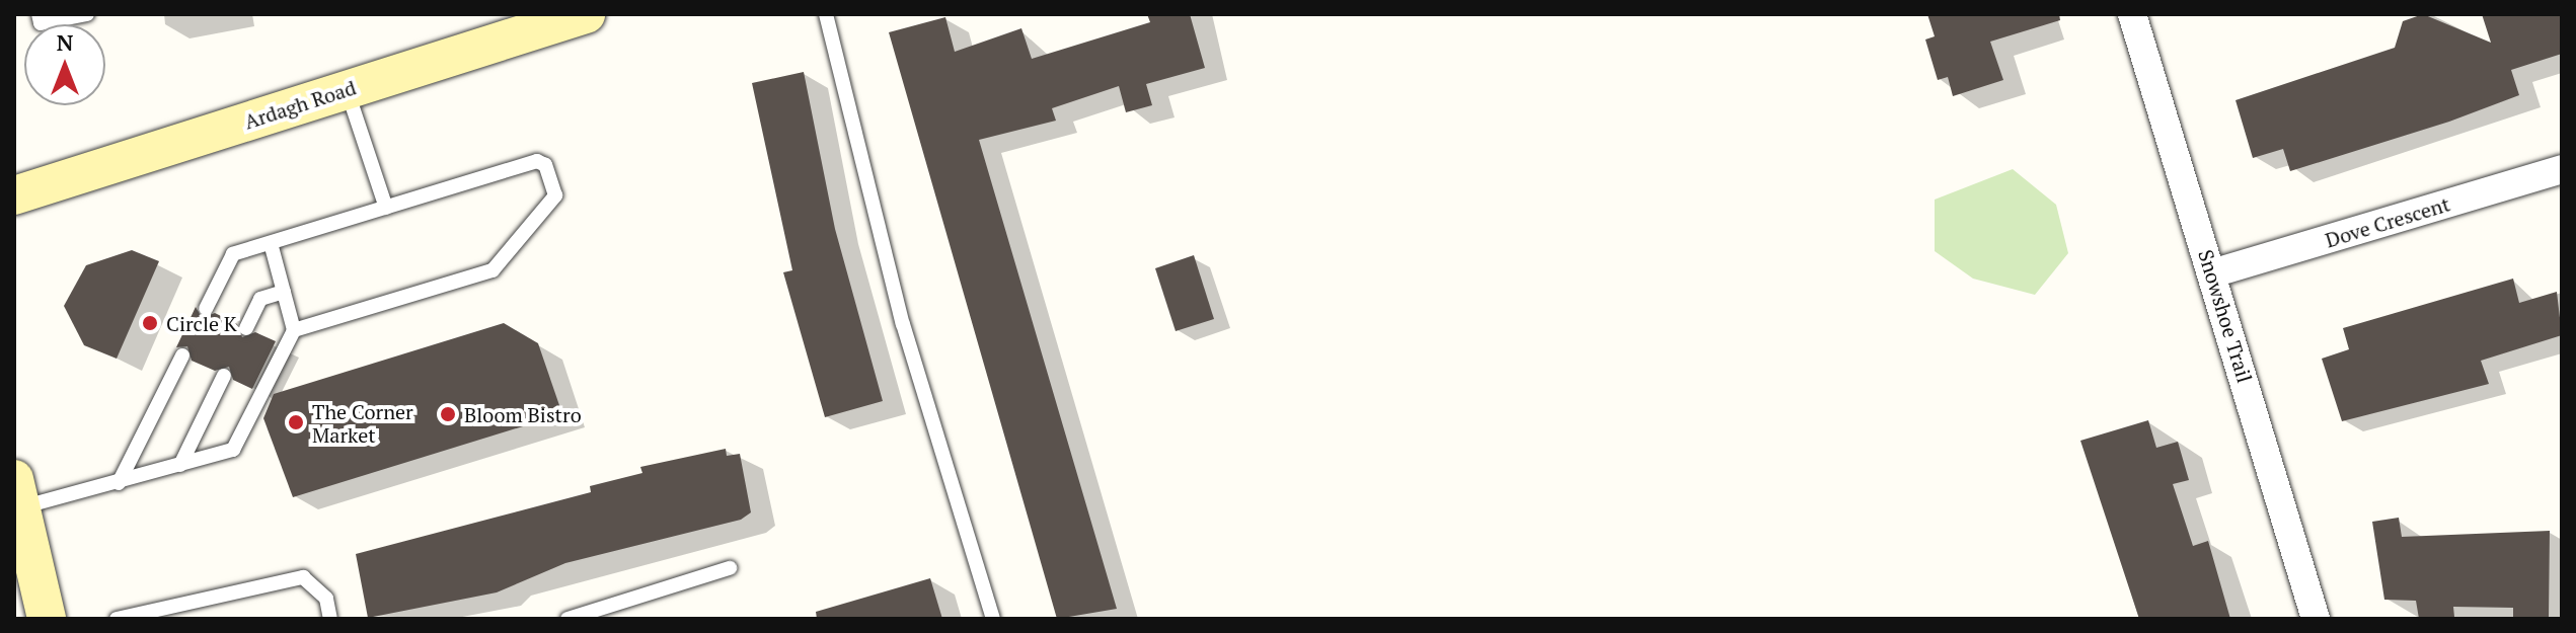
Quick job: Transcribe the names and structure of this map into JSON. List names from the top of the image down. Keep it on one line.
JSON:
{"streets":{"street":["Ardagh Road","Dove Crescent","Snowshoe Trail"]},"crossings":[["Dove Crescent","Snowshoe Trail"]],"places":["Circle K","Bloom Bistro","The Corner Market"],"north":"top"}
